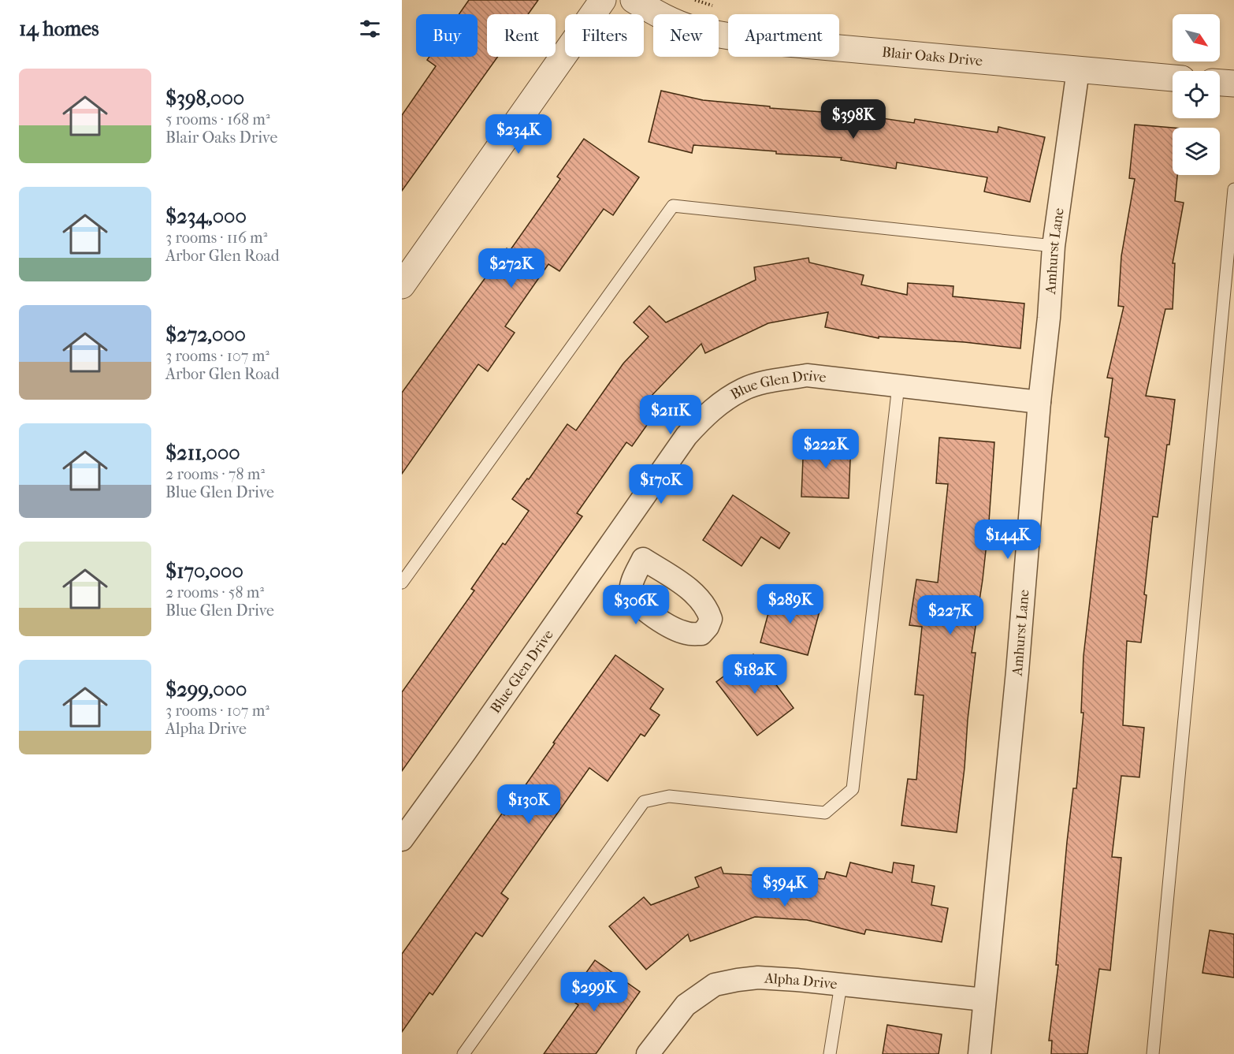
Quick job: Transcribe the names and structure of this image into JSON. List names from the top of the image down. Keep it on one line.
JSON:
{"streets":{"street":["Blair Oaks Drive","Amhurst Lane","Blue Glen Drive","Alpha Drive"]},"crossings":[["Blair Oaks Drive","Amhurst Lane"],["Amhurst Lane","Blue Glen Drive"],["Amhurst Lane","Alpha Drive"]],"north":"bottom right","page":{"heading":"14 homes","chip":["Buy","Rent","Filters","New","Apartment"],"list":[{"name":"$398,000","note":"5 rooms · 168 m² · Blair Oaks Drive"},{"name":"$234,000","note":"3 rooms · 116 m² · Arbor Glen Road"},{"name":"$272,000","note":"3 rooms · 107 m² · Arbor Glen Road"},{"name":"$211,000","note":"2 rooms · 78 m² · Blue Glen Drive"},{"name":"$170,000","note":"2 rooms · 58 m² · Blue Glen Drive"},{"name":"$299,000","note":"3 rooms · 107 m² · Alpha Drive"}],"price":["$398K","$234K","$272K","$211K","$222K","$170K","$144K","$289K","$306K","$227K","$182K","$130K","$394K","$299K"]}}
